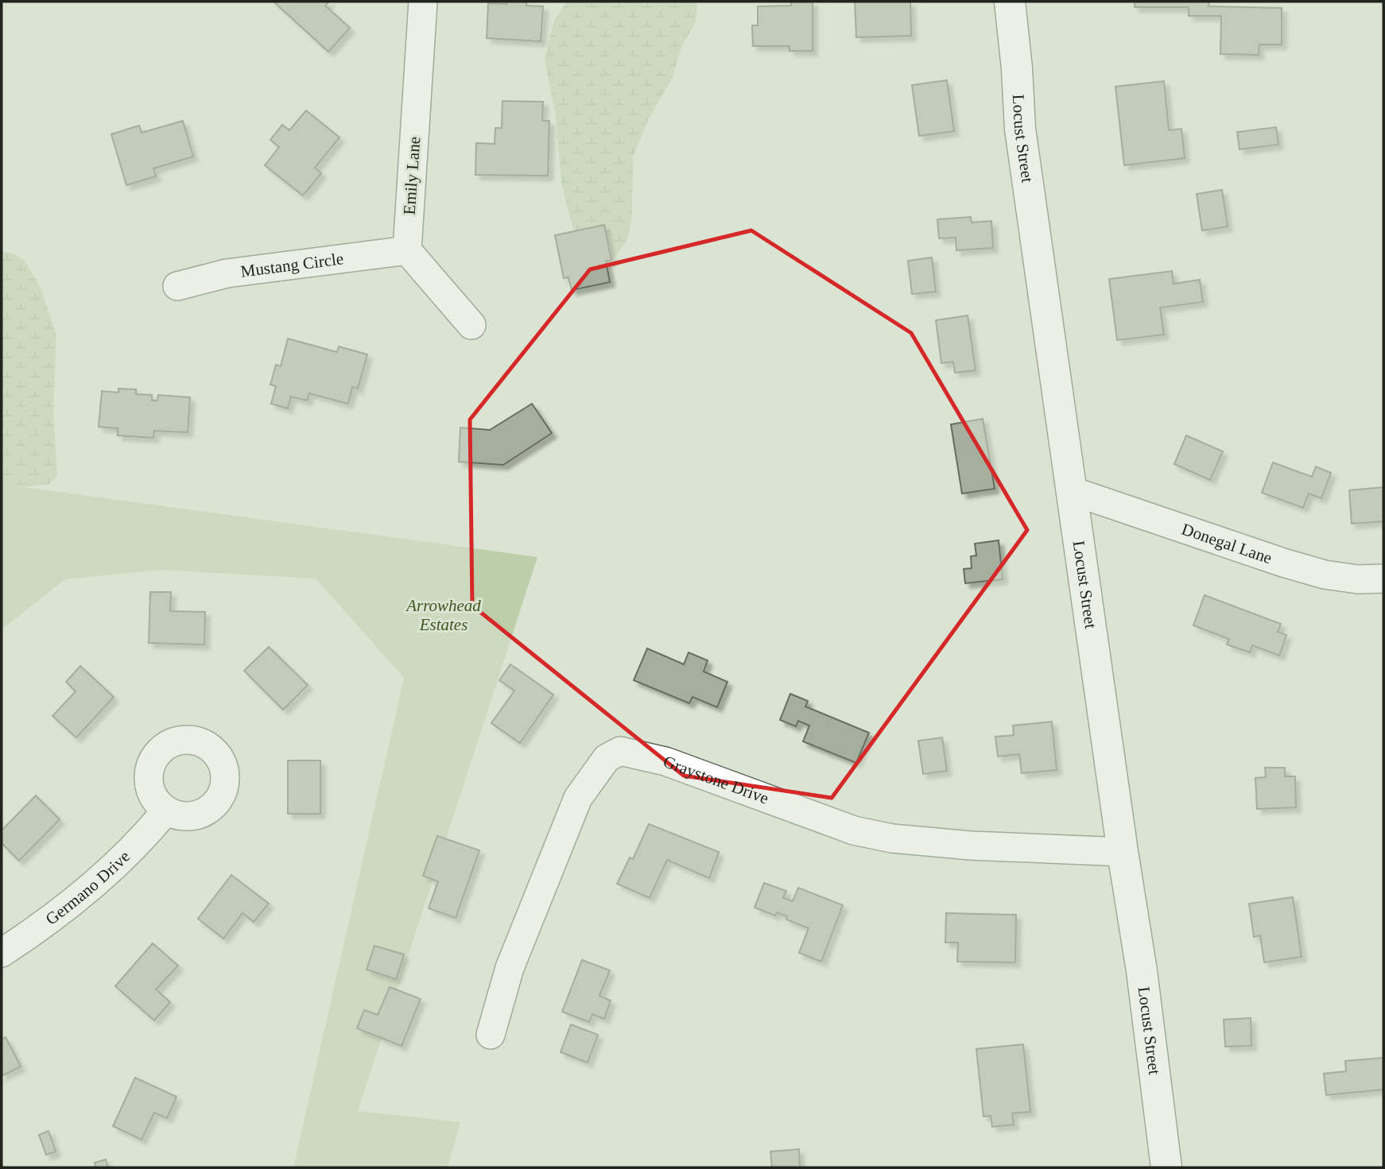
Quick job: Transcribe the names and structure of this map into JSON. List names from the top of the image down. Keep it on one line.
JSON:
{"streets":{"main road":["Locust Street"],"street":["Emily Lane","Mustang Circle","Donegal Lane","Graystone Drive","Germano Drive"]},"crossings":[["Locust Street","Donegal Lane"],["Locust Street","Graystone Drive"],["Emily Lane","Mustang Circle"]],"parks":["Arrowhead Estates"]}
